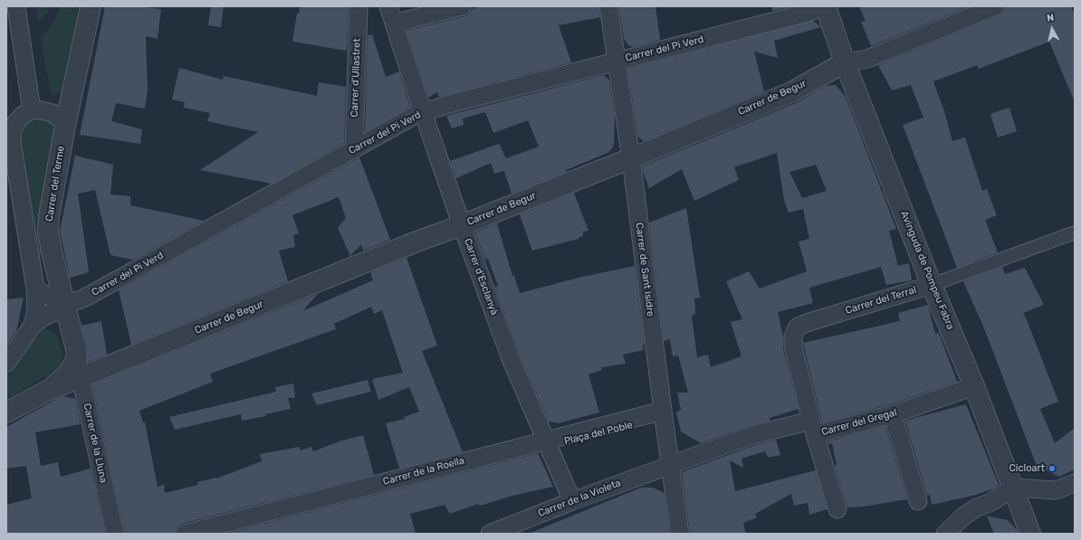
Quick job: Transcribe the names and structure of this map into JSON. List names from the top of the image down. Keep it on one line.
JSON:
{"streets":{"street":["Carrer del Pi Verd","Carrer d'Ullastret","Carrer de Begur","Carrer del Terme","Carrer de Sant Isidre","Avinguda de Pompeu Fabra","Carrer d'Esclanyà","Carrer del Terral","Carrer del Gregal","Plaça del Poble","Carrer de la Lluna","Carrer de la Roella","Carrer de la Violeta"]},"crossings":[["Carrer del Pi Verd","Carrer d'Ullastret"],["Carrer del Pi Verd","Carrer del Terme"],["Carrer del Pi Verd","Carrer de Sant Isidre"],["Carrer del Pi Verd","Avinguda de Pompeu Fabra"],["Carrer del Pi Verd","Carrer d'Esclanyà"],["Carrer de Begur","Carrer de Sant Isidre"],["Carrer de Begur","Avinguda de Pompeu Fabra"],["Carrer de Begur","Carrer d'Esclanyà"],["Carrer de Begur","Carrer de la Lluna"],["Carrer del Terme","Carrer de la Lluna"],["Carrer de Sant Isidre","Carrer del Gregal"],["Carrer de Sant Isidre","Plaça del Poble"],["Carrer de Sant Isidre","Carrer de la Roella"],["Carrer de Sant Isidre","Carrer de la Violeta"],["Avinguda de Pompeu Fabra","Carrer del Terral"],["Avinguda de Pompeu Fabra","Carrer del Gregal"],["Carrer d'Esclanyà","Carrer de la Roella"],["Carrer d'Esclanyà","Carrer de la Violeta"],["Carrer del Terral","Carrer del Gregal"],["Carrer del Gregal","Carrer de la Violeta"],["Plaça del Poble","Carrer de la Roella"]],"places":["Cicloart"],"north":"top"}
